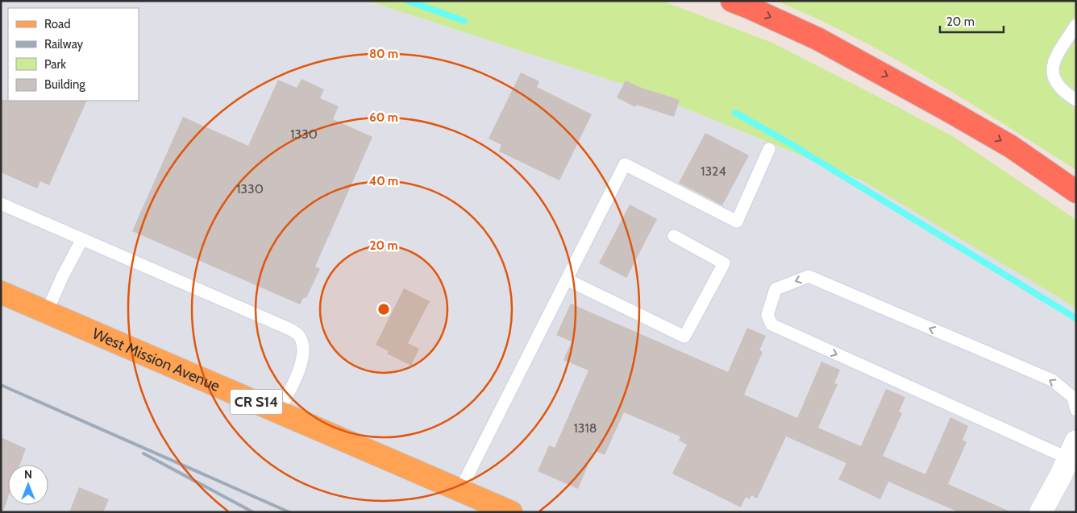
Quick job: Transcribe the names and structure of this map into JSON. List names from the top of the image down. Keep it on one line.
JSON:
{"streets":{"main road":["West Mission Avenue","CR S14"]},"house_numbers":["1330","1324","1330","1318"],"legend":["Road","Railway","Park","Building"],"scale_bar":"20 m","north":"top","rings":["80 m","60 m","40 m","20 m"]}
